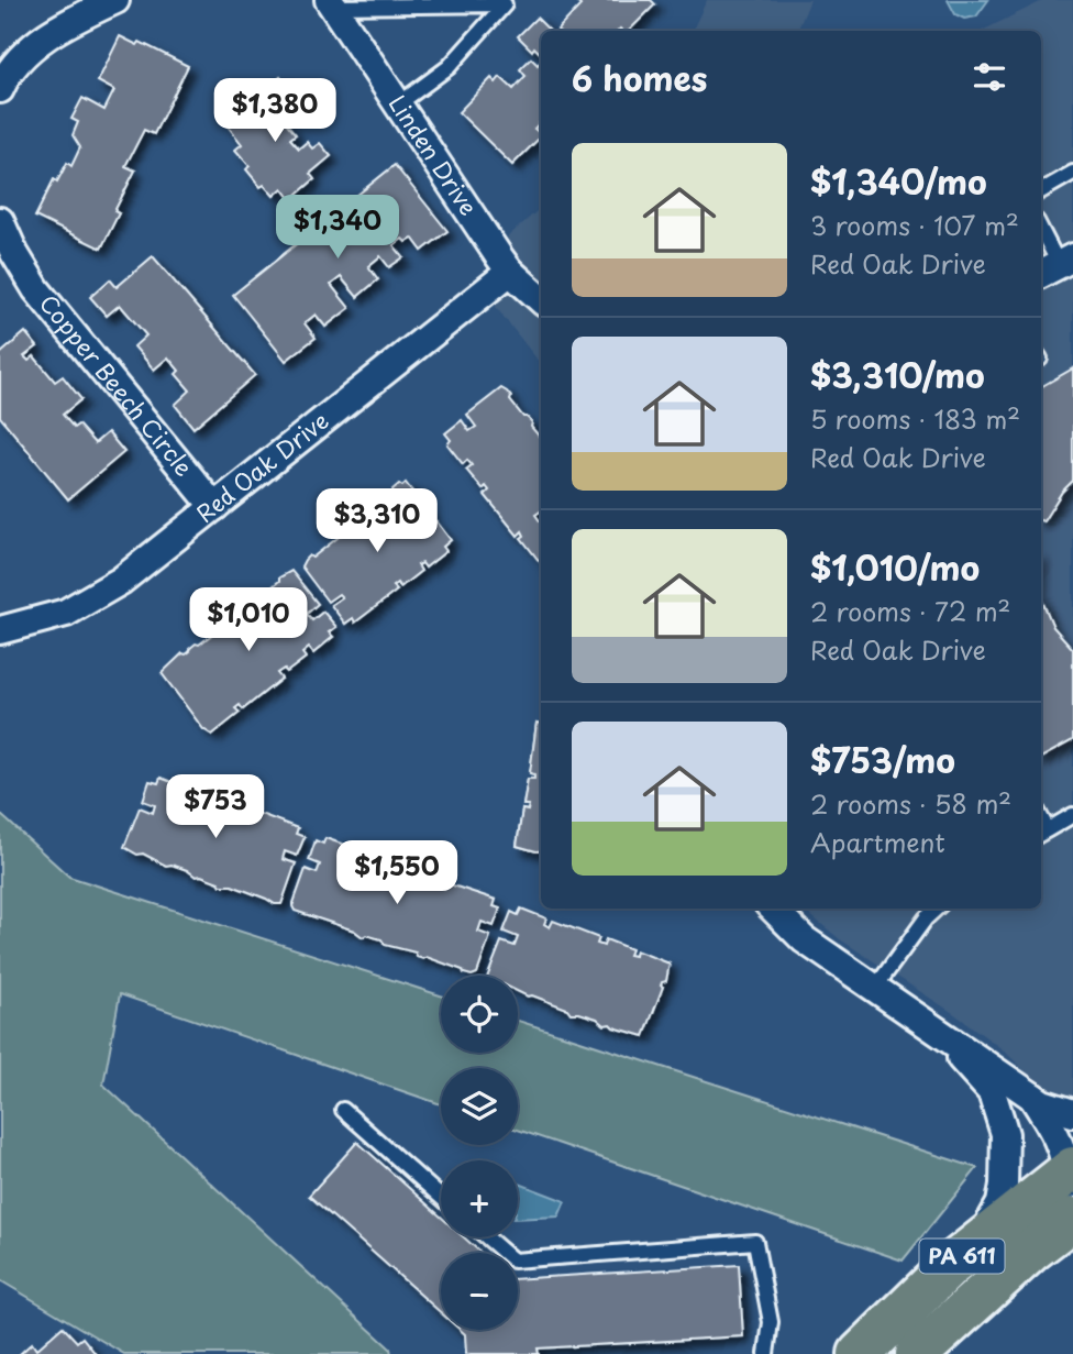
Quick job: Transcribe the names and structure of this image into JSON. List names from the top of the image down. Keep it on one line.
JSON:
{"streets":{"highway":["PA 611"],"street":["Linden Drive","Copper Beech Circle","Red Oak Drive"]},"crossings":[["Linden Drive","Red Oak Drive"],["Copper Beech Circle","Red Oak Drive"]],"page":{"heading":"6 homes","price":["$1,380","$1,340","$3,310","$1,010","$753","$1,550"],"list":[{"name":"$1,340/mo","note":"3 rooms · 107 m² · Red Oak Drive"},{"name":"$3,310/mo","note":"5 rooms · 183 m² · Red Oak Drive"},{"name":"$1,010/mo","note":"2 rooms · 72 m² · Red Oak Drive"},{"name":"$753/mo","note":"2 rooms · 58 m² · Apartment"}],"map_buttons":["+","−"]}}
